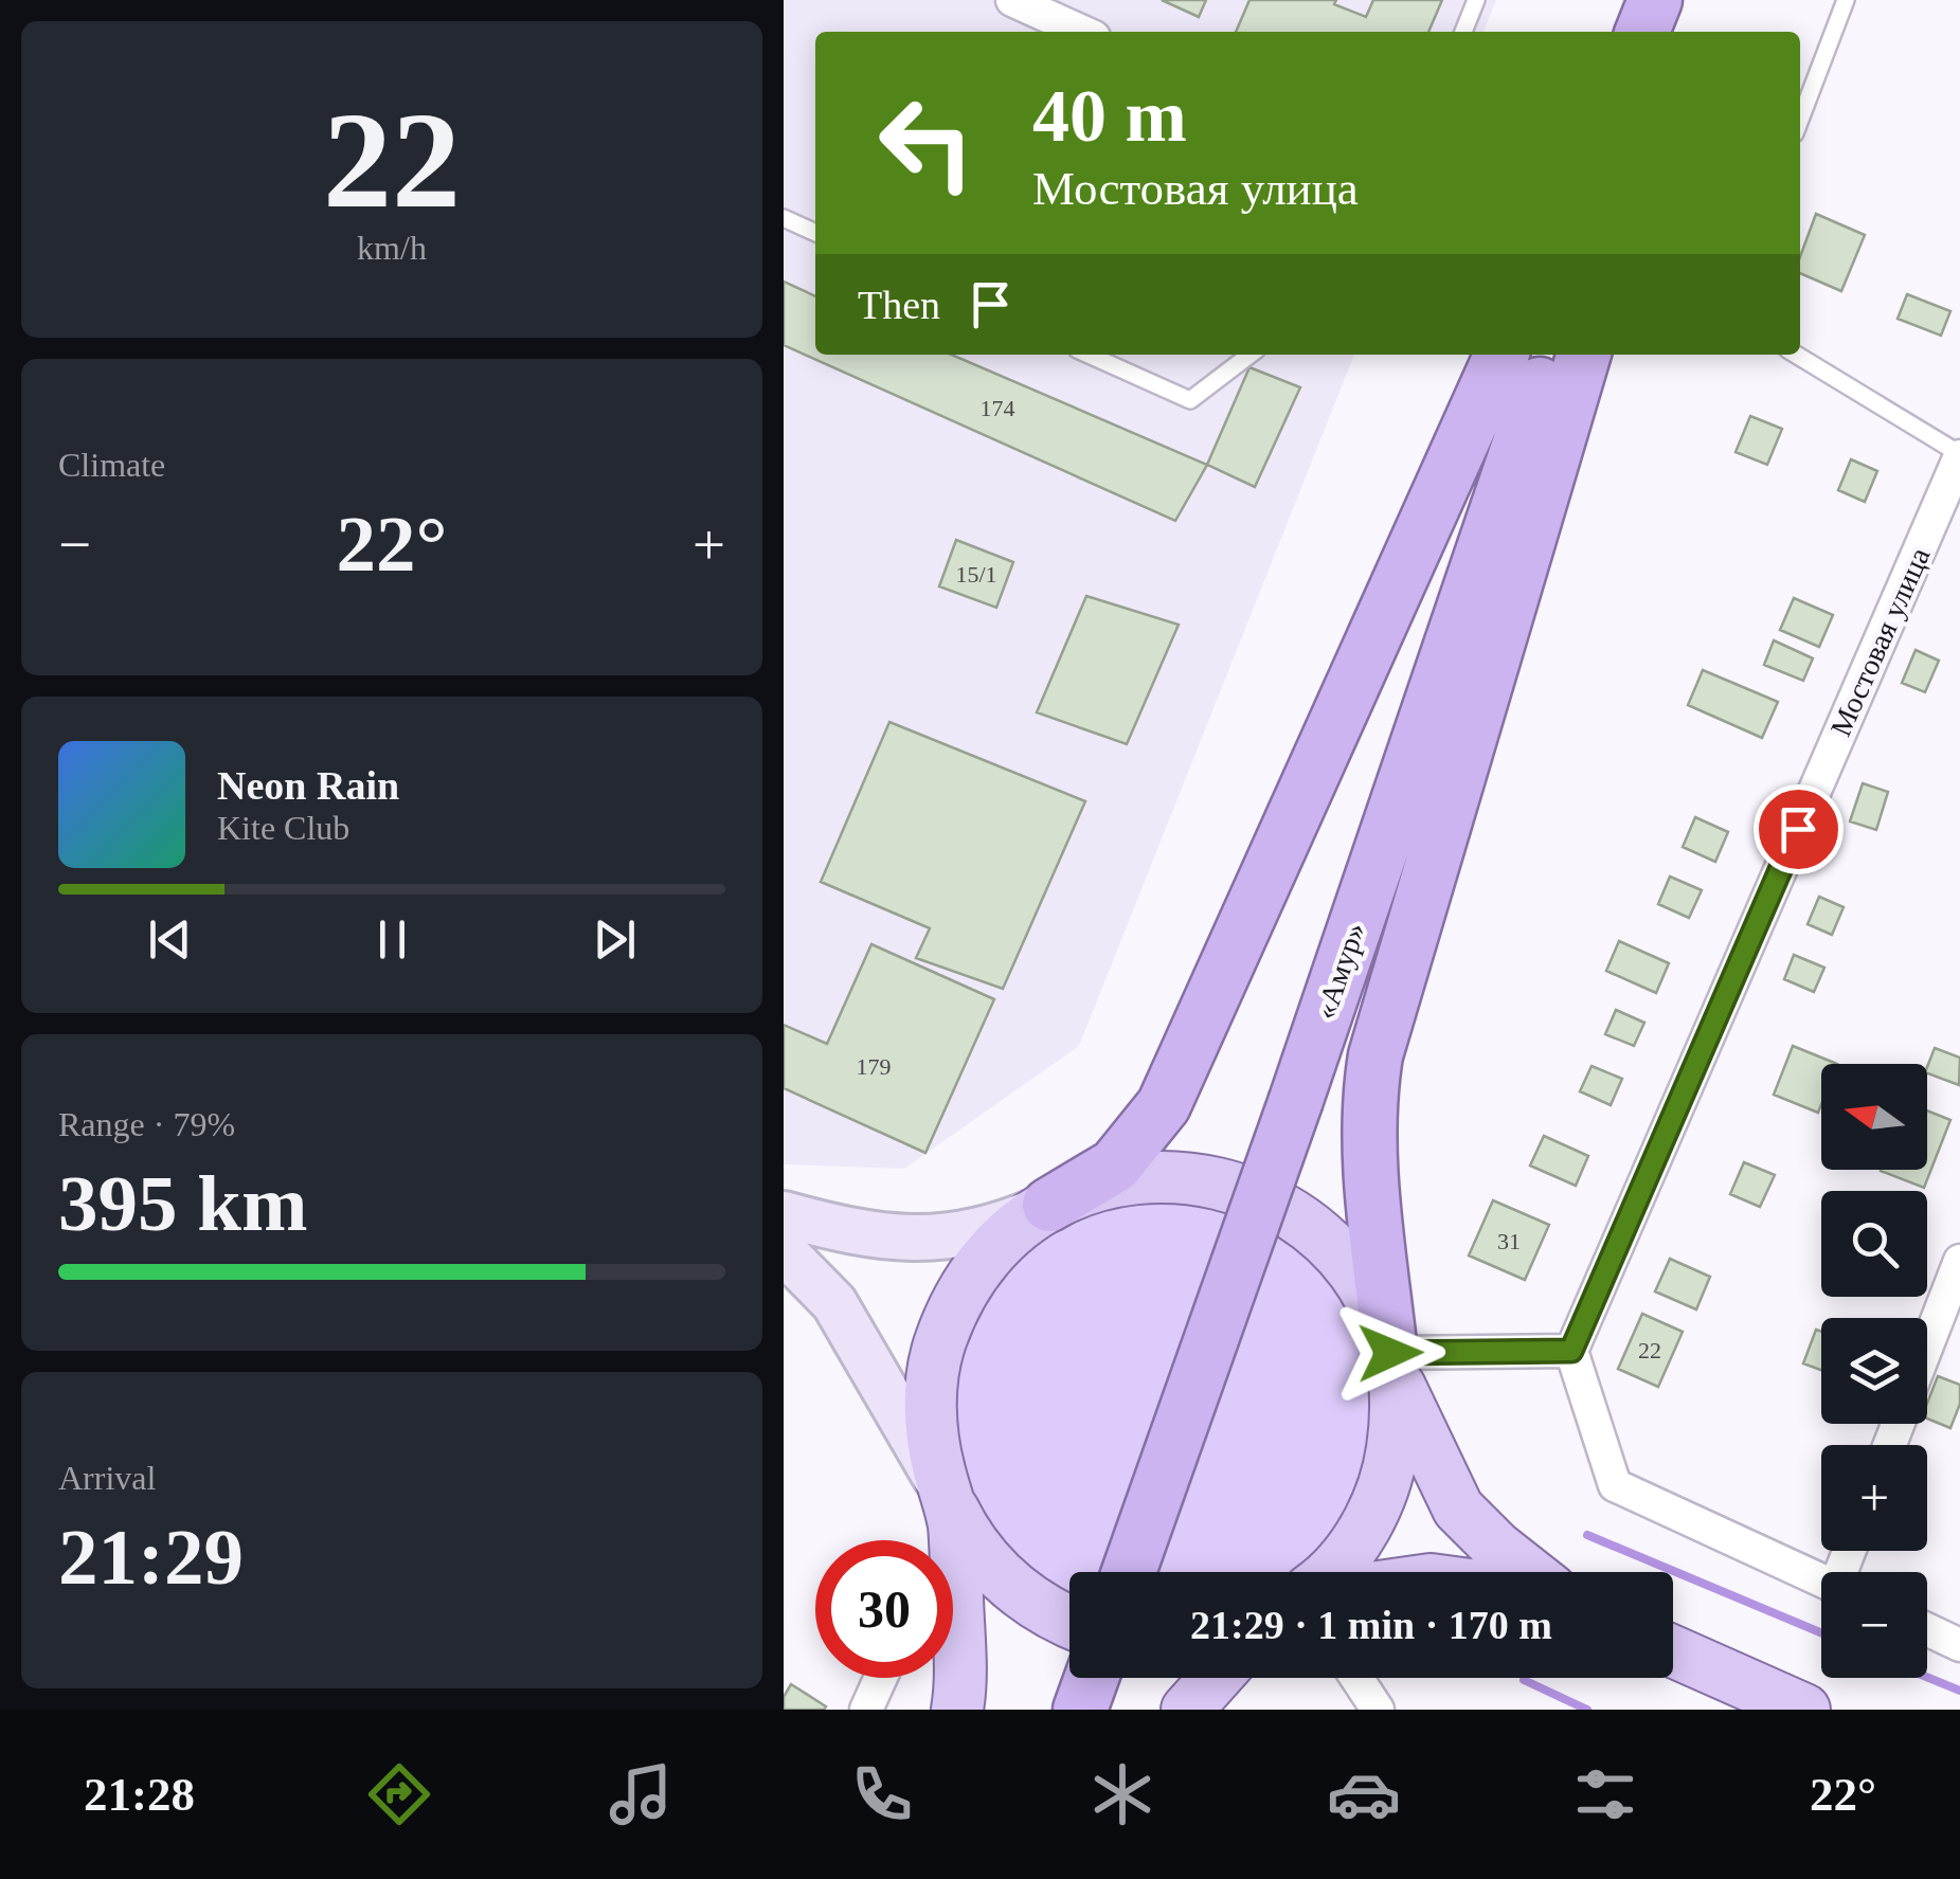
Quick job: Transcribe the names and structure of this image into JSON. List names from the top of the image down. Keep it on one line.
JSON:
{"streets":{"highway":["«Амур»"],"street":["Мостовая улица"]},"house_numbers":["174","15/1","179","31","22"],"north":"left","page":{"tile":[["22","km/h"],"Climate",["Range · 79%","395 km"],["Arrival","21:29"]],"turn":["40 m","Мостовая улица"],"then":"Then","heat":["−","22°","+"],"song":["Neon Rain","Kite Club"],"map_buttons":["+","−"],"limit":"30","trip":"21:29 · 1 min · 170 m","tabs":["21:28","22°"]}}
